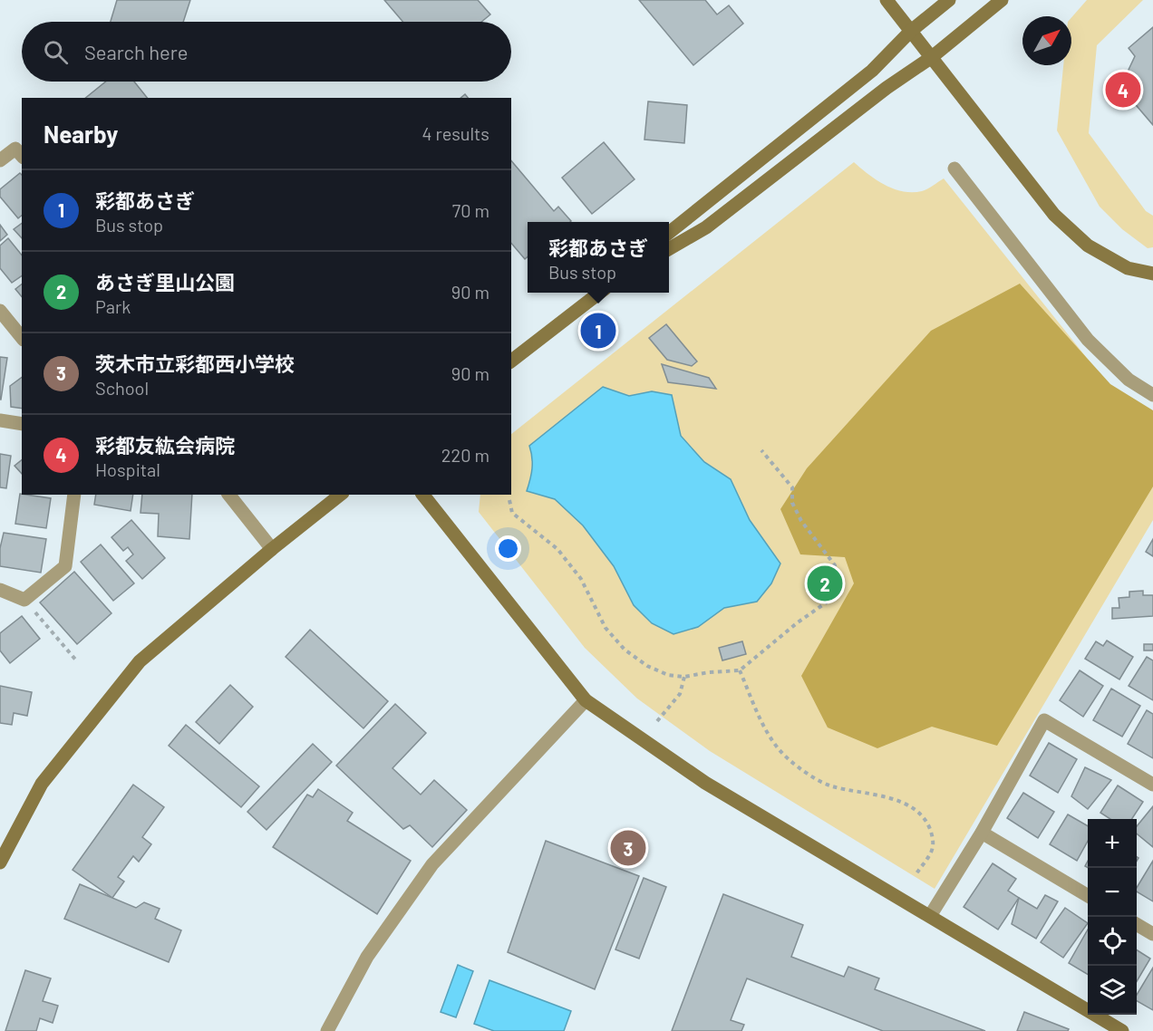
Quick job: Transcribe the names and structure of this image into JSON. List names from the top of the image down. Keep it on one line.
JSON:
{"north":"top right","page":{"search":"Search here","pins":["4","1","2","3"],"heading":["Nearby","4 results"],"list":[{"mark":"1","name":"彩都あさぎ","note":"Bus stop","value":"70 m"},{"mark":"2","name":"あさぎ里山公園","note":"Park","value":"90 m"},{"mark":"3","name":"茨木市立彩都西小学校","note":"School","value":"90 m"},{"mark":"4","name":"彩都友紘会病院","note":"Hospital","value":"220 m"}],"popup":["彩都あさぎ","Bus stop"],"map_buttons":["+","−"]}}
